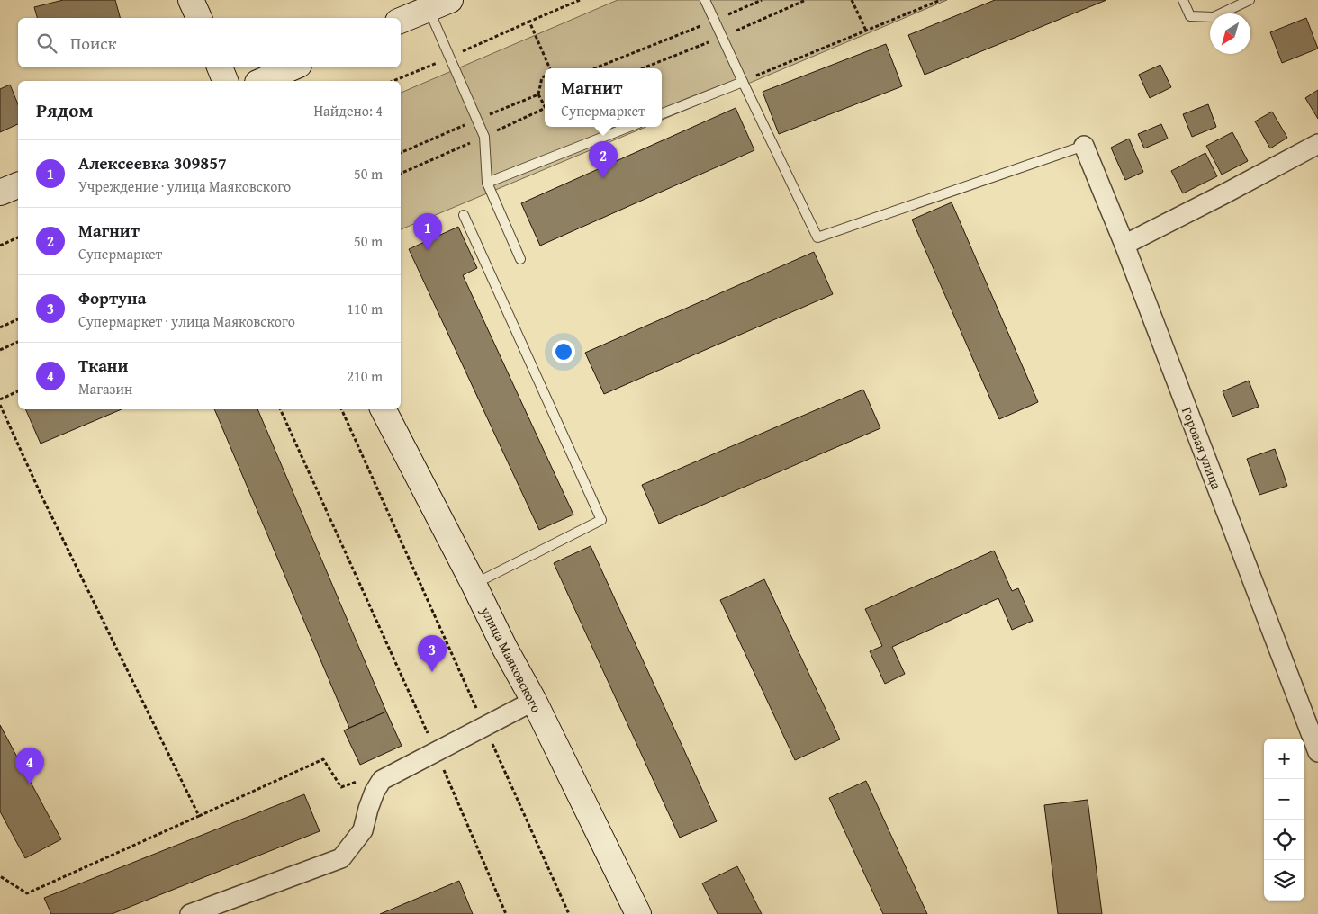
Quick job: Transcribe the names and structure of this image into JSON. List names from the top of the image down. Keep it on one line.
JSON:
{"streets":{"street":["Горовая улица","улица Маяковского"]},"north":"bottom left","page":{"search":"Поиск","popup":["Магнит","Супермаркет"],"heading":["Рядом","Найдено: 4"],"list":[{"mark":"1","name":"Алексеевка 309857","note":"Учреждение · улица Маяковского","value":"50 m"},{"mark":"2","name":"Магнит","note":"Супермаркет","value":"50 m"},{"mark":"3","name":"Фортуна","note":"Супермаркет · улица Маяковского","value":"110 m"},{"mark":"4","name":"Ткани","note":"Магазин","value":"210 m"}],"pins":["2","1","3","4"],"map_buttons":["+","−"]}}
